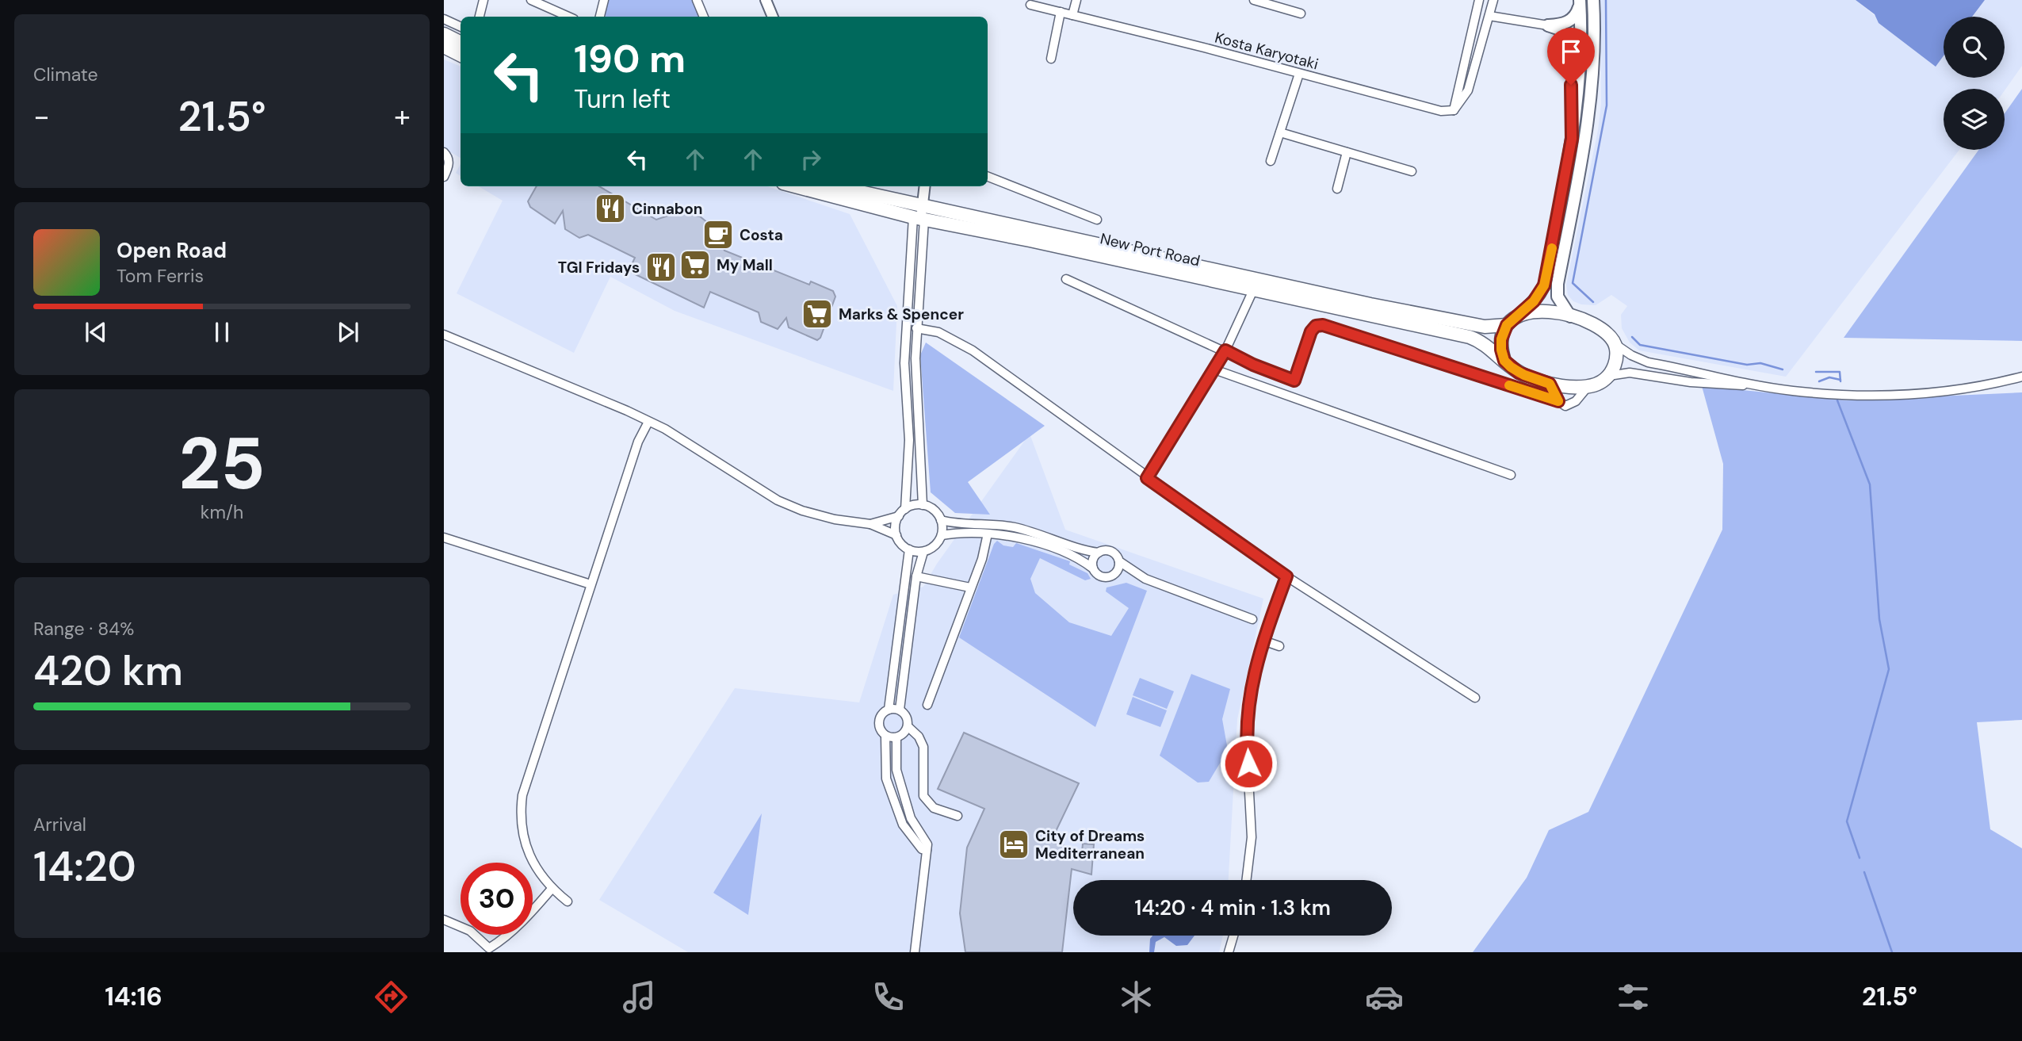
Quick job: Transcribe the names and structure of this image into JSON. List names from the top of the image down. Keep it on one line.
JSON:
{"streets":{"main road":["New Port Road"],"street":["Kosta Karyotaki"]},"places":{"restaurant":["Cinnabon","TGI Fridays"],"cafe":["Costa"],"supermarket":["My Mall","Marks & Spencer"],"hotel":["City of Dreams Mediterranean"]},"page":{"tile":["Climate",["25","km/h"],["Range · 84%","420 km"],["Arrival","14:20"]],"turn":["190 m","Turn left"],"heat":["−","21.5°","+"],"song":["Open Road","Tom Ferris"],"limit":"30","trip":"14:20 · 4 min · 1.3 km","tabs":["14:16","21.5°"]}}
